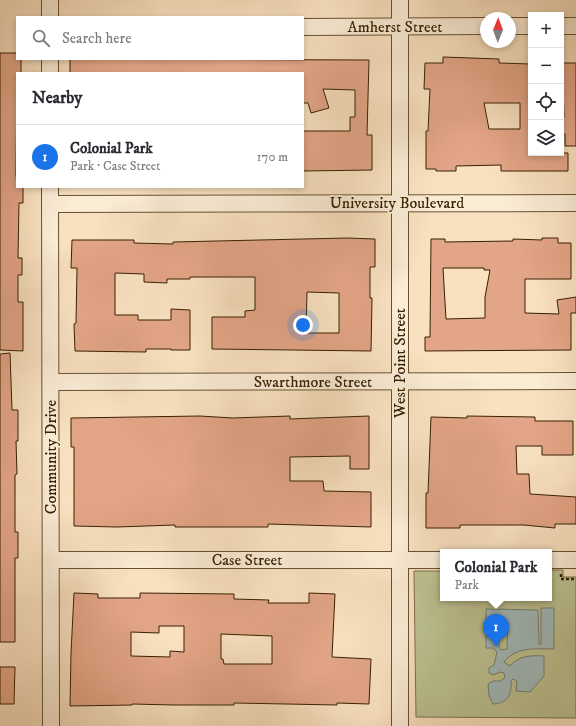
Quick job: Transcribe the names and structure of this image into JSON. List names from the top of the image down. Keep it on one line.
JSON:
{"streets":{"street":["Amherst Street","University Boulevard","West Point Street","Swarthmore Street","Community Drive","Case Street"]},"crossings":[["Amherst Street","West Point Street"],["University Boulevard","West Point Street"],["University Boulevard","Community Drive"],["West Point Street","Swarthmore Street"],["West Point Street","Case Street"],["Swarthmore Street","Community Drive"],["Community Drive","Case Street"]],"north":"top","page":{"map_buttons":["+","−"],"search":"Search here","heading":"Nearby","list":[{"mark":"1","name":"Colonial Park","note":"Park · Case Street","value":"170 m"}],"popup":["Colonial Park","Park"],"pins":"1"}}
